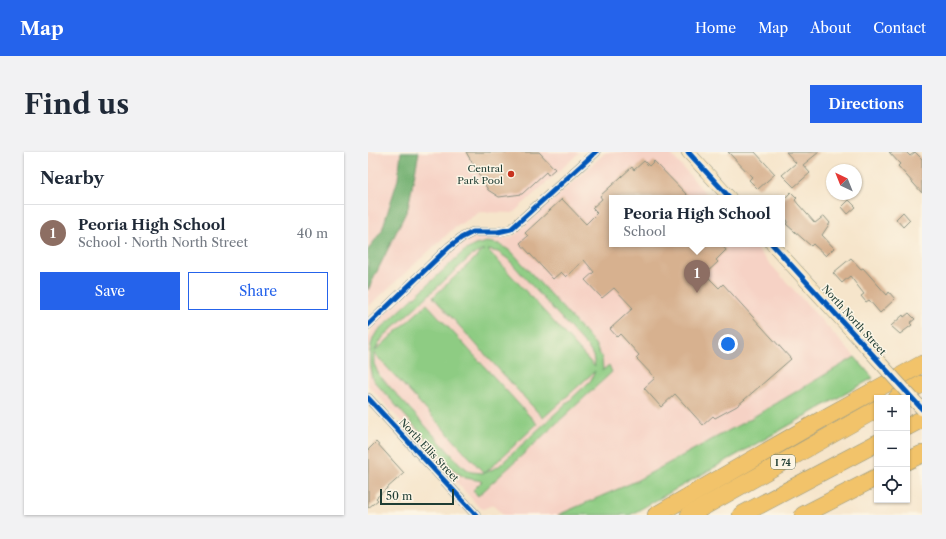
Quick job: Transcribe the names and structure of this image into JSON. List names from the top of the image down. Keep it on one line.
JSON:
{"streets":{"highway":["I 74"],"street":["North North Street","North Ellis Street"]},"places":["Central Park Pool"],"scale_bar":"50 m","north":"top left","page":{"header":"Map","nav":["Home","Map","About","Contact"],"buttons":["Directions",["Save","Share"]],"title":"Find us","heading":"Nearby","popup":["Peoria High School","School"],"list":[{"mark":"1","name":"Peoria High School","note":"School · North North Street","value":"40 m"}],"pins":"1","map_buttons":["+","−"],"scale":"50 m"}}
